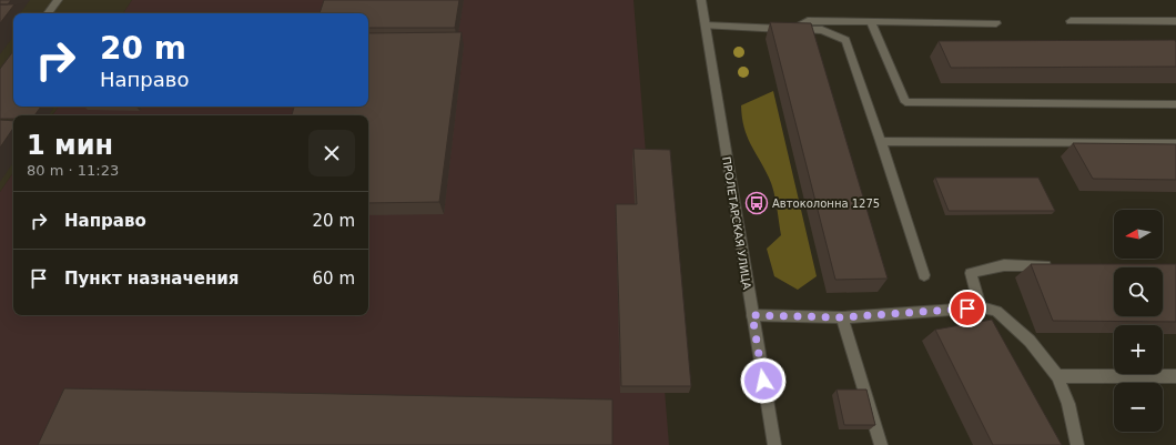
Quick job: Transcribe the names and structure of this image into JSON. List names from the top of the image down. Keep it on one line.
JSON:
{"streets":{"street":["ПРОЛЕТАРСКАЯ УЛИЦА"]},"places":{"bus stop":["Автоколонна 1275"]},"north":"left","page":{"turn":["20 m","Направо"],"heading":["1 мин","80 m · 11:23"],"list":[{"name":"Направо","value":"20 m"},{"name":"Пункт назначения","value":"60 m"}],"map_buttons":["+","−"]}}
